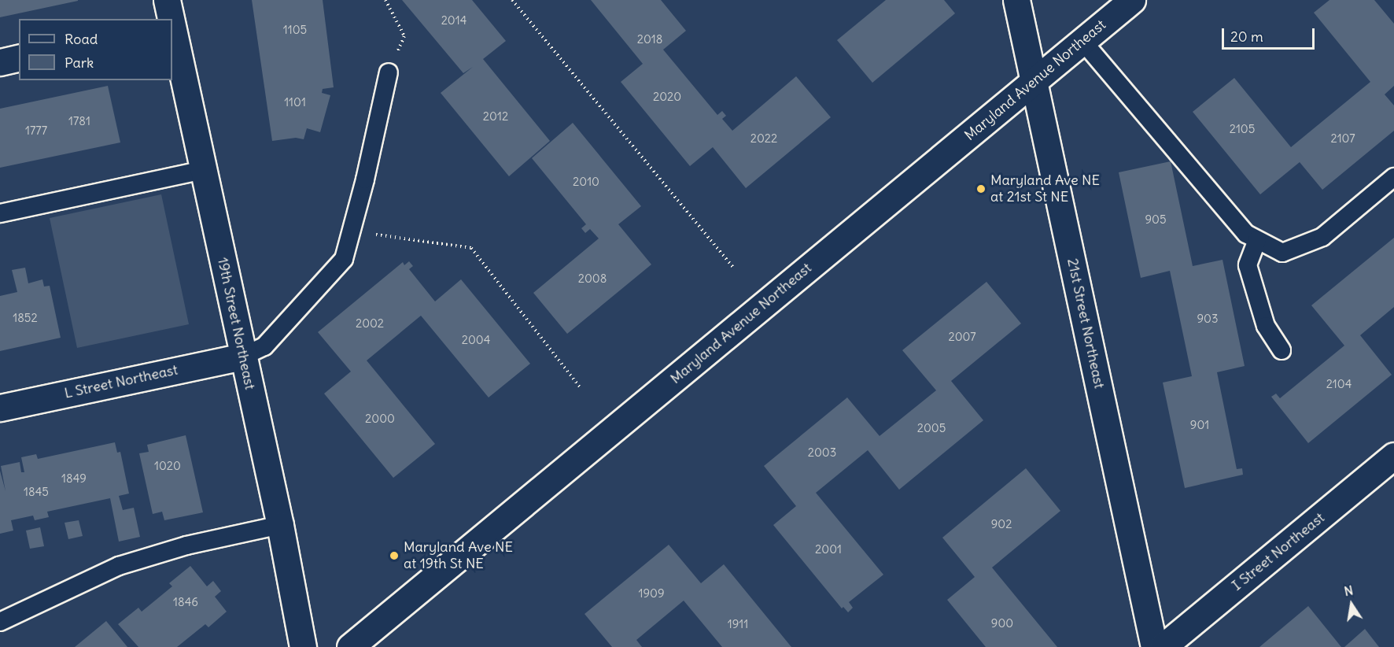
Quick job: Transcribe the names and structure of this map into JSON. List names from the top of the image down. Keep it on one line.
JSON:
{"streets":{"street":["Maryland Avenue Northeast","19th Street Northeast","21st Street Northeast","L Street Northeast","I Street Northeast"]},"crossings":[["Maryland Avenue Northeast","21st Street Northeast"],["19th Street Northeast","L Street Northeast"]],"places":["Maryland Ave NE at 21st St NE","Maryland Ave NE at 19th St NE"],"house_numbers":["2014","1105","2018","2020","1101","2012","1781","2105","1777","2022","2107","2010","905","2008","1852","903","2002","2007","2004","2104","2000","901","2005","2003","1020","1849","1845","902","2001","1909","1846","900","1911"],"legend":["Road","Park"],"scale_bar":"20 m","north":"top"}
